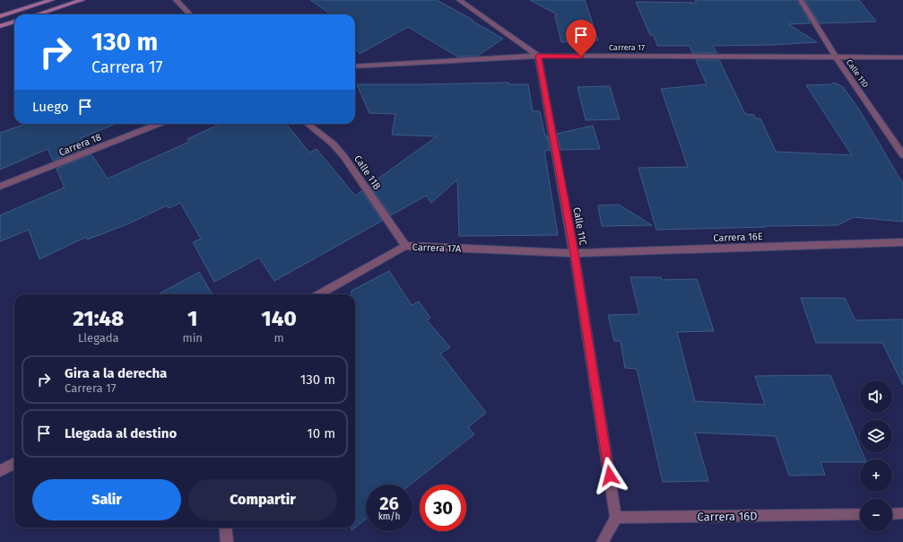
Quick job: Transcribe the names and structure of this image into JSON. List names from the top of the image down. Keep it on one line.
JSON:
{"streets":{"street":["Carrera 17","Calle 11D","Carrera 18","Calle 11B","Calle 11C","Carrera 16E","Carrera 17A","Carrera 16D"]},"crossings":[["Carrera 17","Calle 11D"],["Carrera 17","Calle 11C"],["Calle 11B","Carrera 17A"],["Calle 11C","Carrera 16E"],["Calle 11C","Carrera 17A"],["Calle 11C","Carrera 16D"],["Carrera 16E","Carrera 17A"]],"page":{"turn":["130 m","Carrera 17"],"then":"Luego","eta":["21:48","Llegada","1","min","140","m"],"list":[{"name":"Gira a la derecha","note":"Carrera 17","value":"130 m"},{"name":"Llegada al destino","value":"10 m"}],"map_buttons":["+","−"],"buttons":["Salir","Compartir"],"speed":"26 km/h","limit":"30"}}
